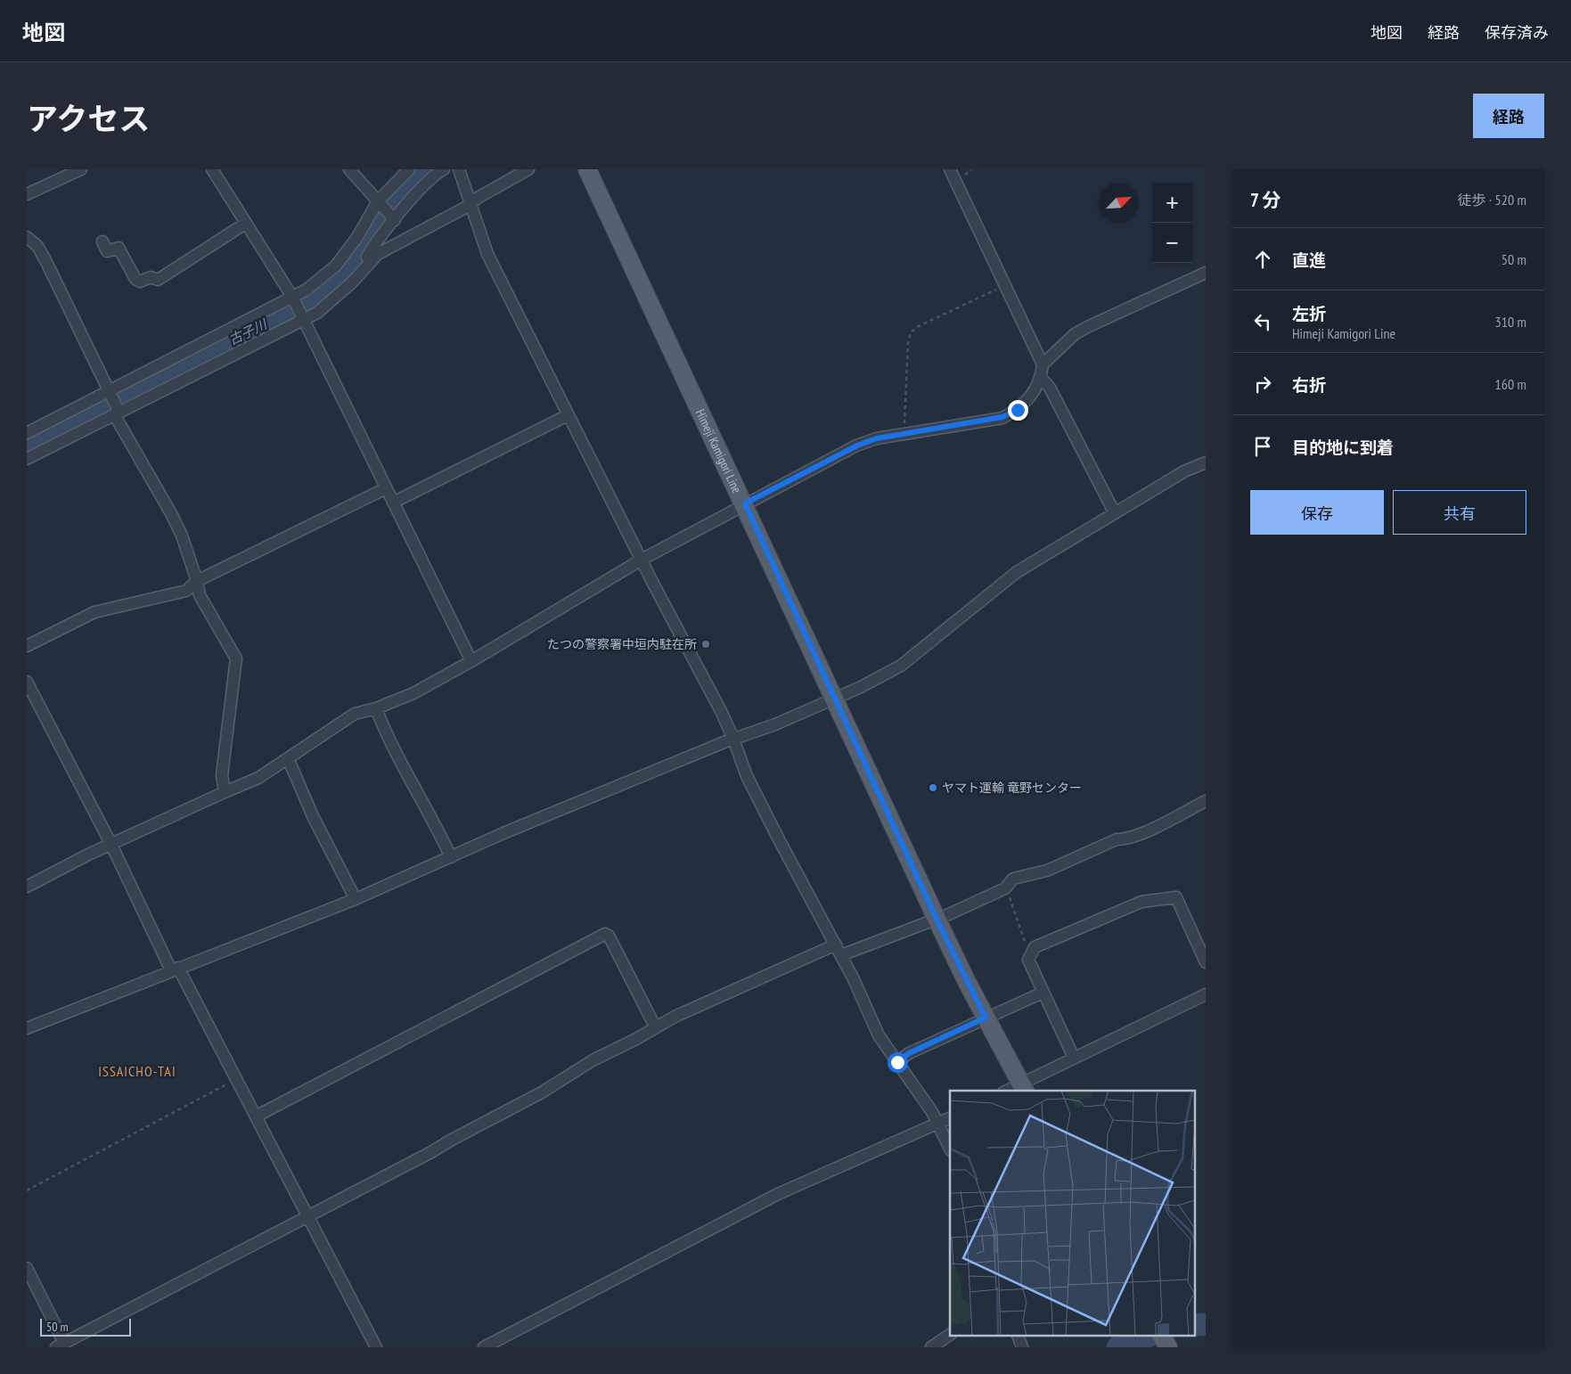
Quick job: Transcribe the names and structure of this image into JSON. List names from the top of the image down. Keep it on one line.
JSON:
{"streets":{"main road":["Himeji Kamigori Line"]},"districts":["ISSAICHO-TAI"],"water":["古子川"],"places":["たつの警察署中垣内駐在所","ヤマト運輸 竜野センター"],"scale_bar":"50 m","north":"top right","page":{"header":"地図","nav":["地図","経路","保存済み"],"title":"アクセス","buttons":["経路",["保存","共有"]],"heading":["7 分","徒歩 · 520 m"],"map_buttons":["+","−"],"list":[["直進","50 m"],["左折","Himeji Kamigori Line","310 m"],["右折","160 m"],"目的地に到着"],"scale":"50 m"}}
